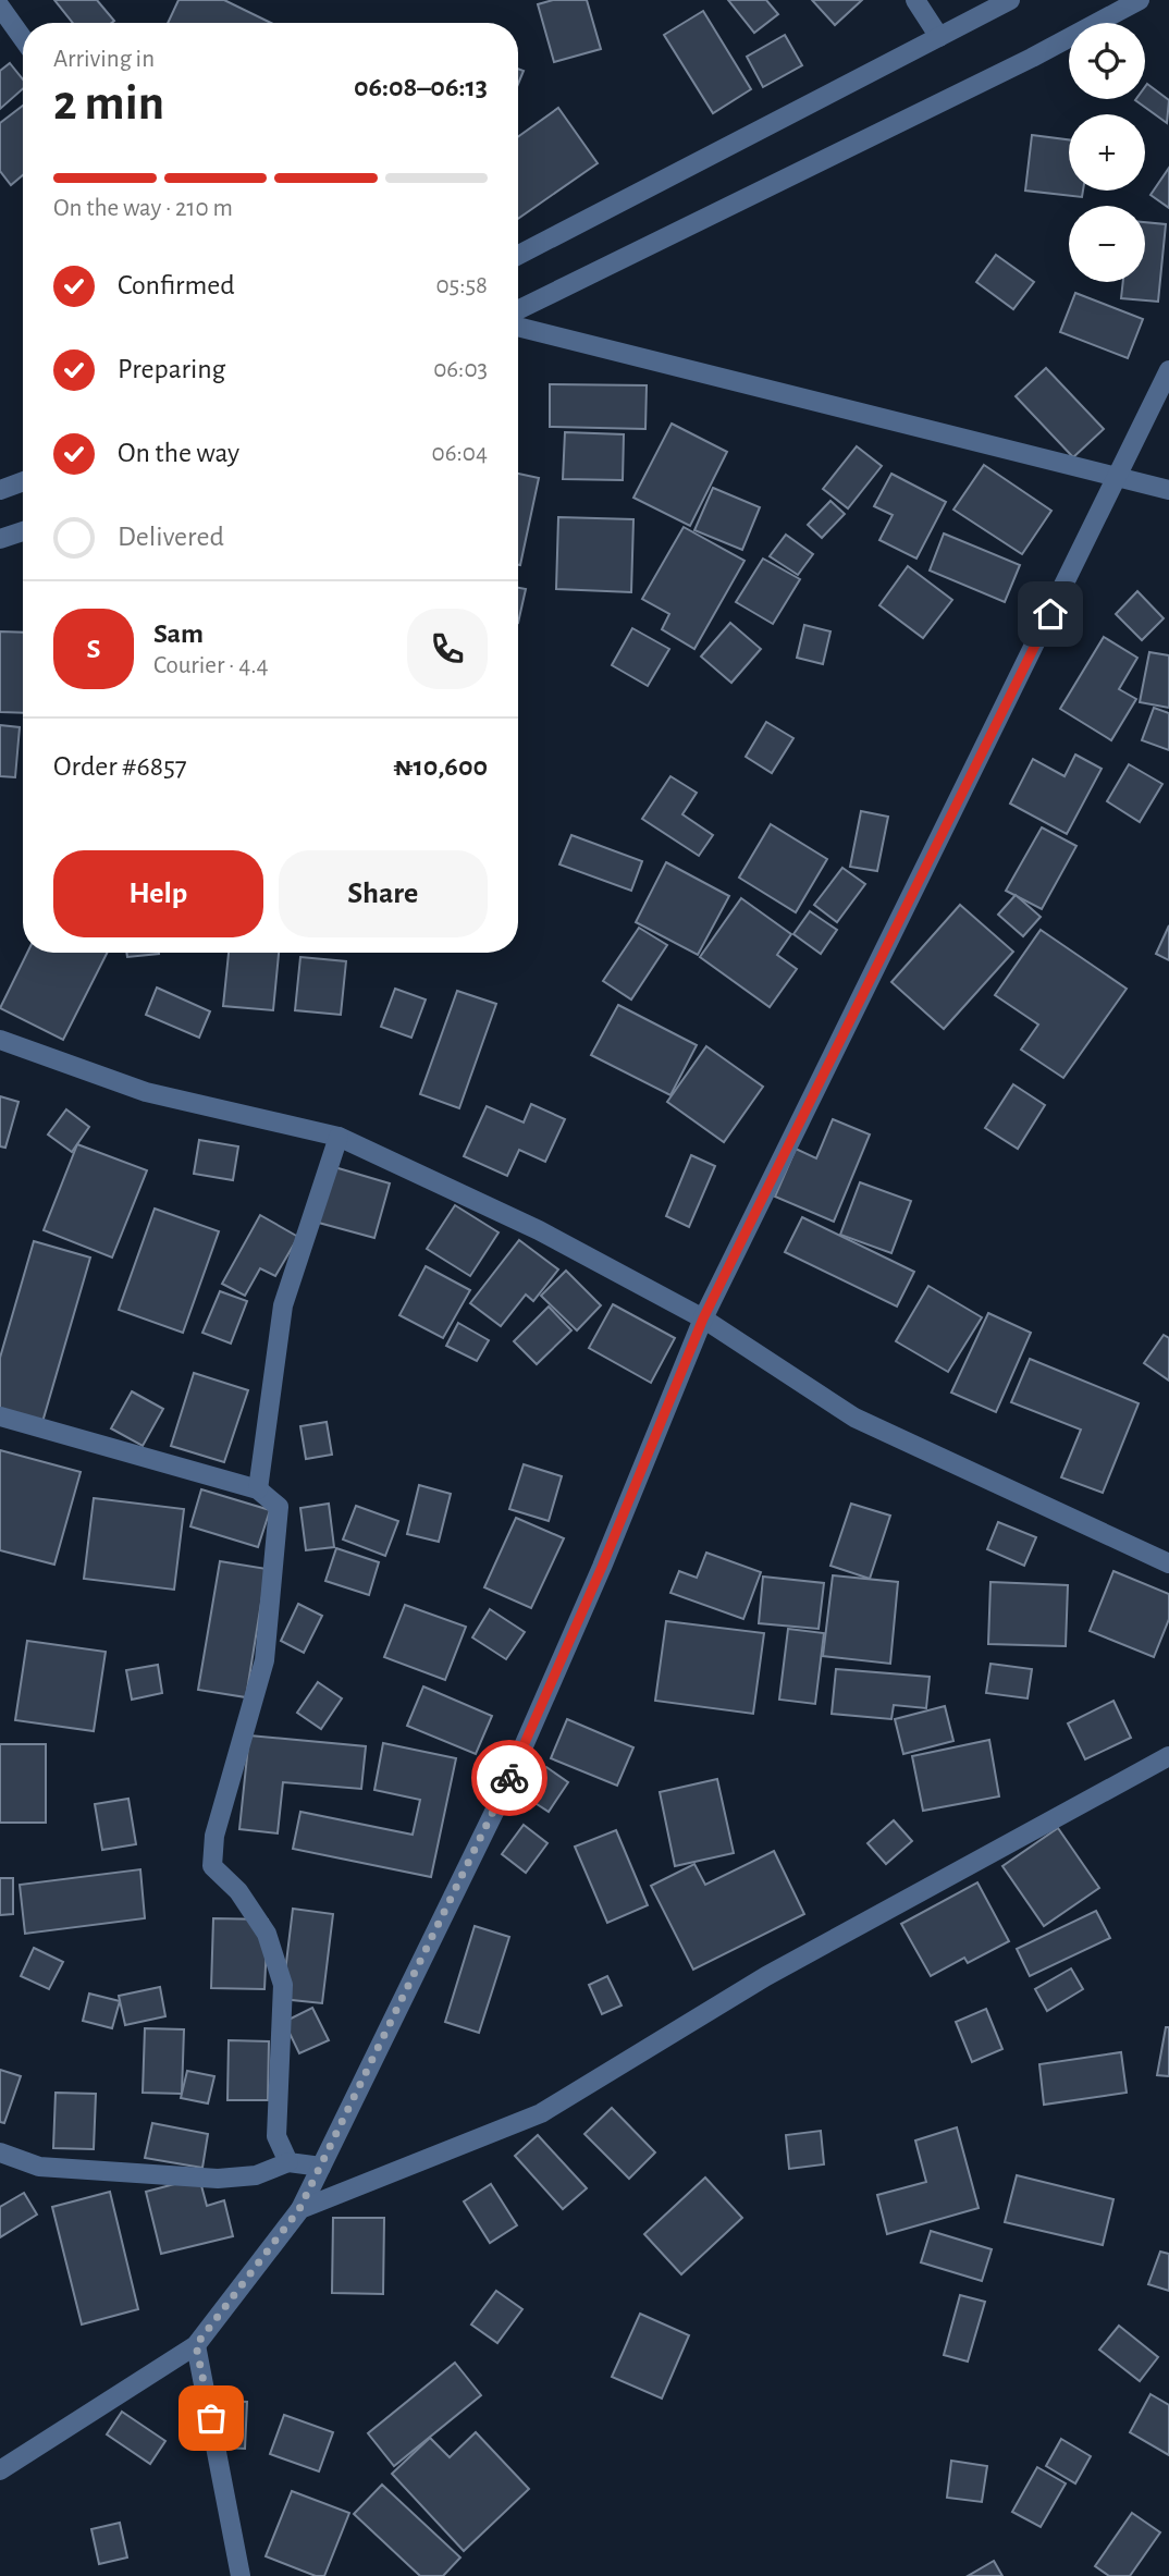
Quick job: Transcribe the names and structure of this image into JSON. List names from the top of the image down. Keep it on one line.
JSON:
{"page":{"map_buttons":["+","−"],"heading":["2 min","Arriving in","06:08–06:13"],"panel":["Sam","Courier · 4.4","Order #6857","₦10,600"],"bar":"On the way · 210 m","list":[["Confirmed","05:58"],["Preparing","06:03"],["On the way","06:04"],"Delivered"],"round":"S","buttons":["Help","Share"]}}
